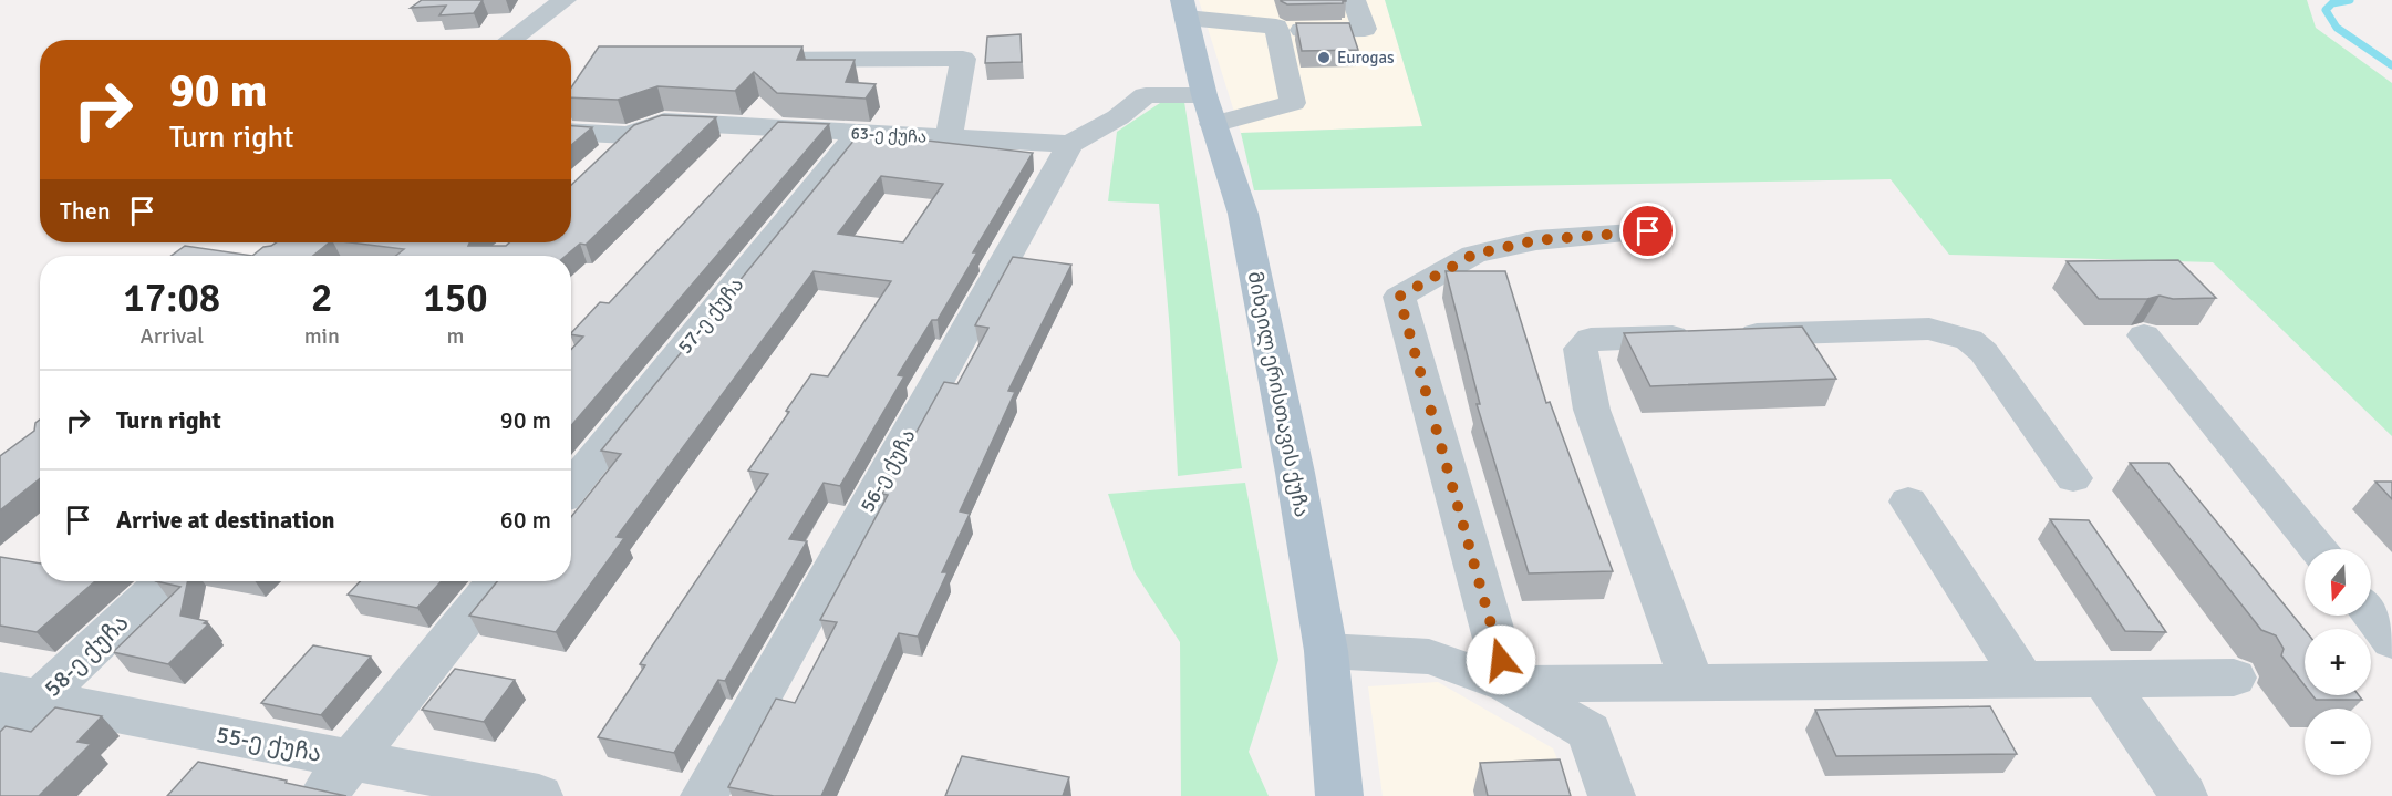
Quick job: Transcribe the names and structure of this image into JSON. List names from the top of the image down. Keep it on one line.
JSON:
{"streets":{"main road":["მიხეილ ერისთავის ქუჩა"],"street":["63-ე ქუჩა","57-ე ქუჩა","56-ე ქუჩა","58-ე ქუჩა","55-ე ქუჩა"]},"crossings":[["63-ე ქუჩა","57-ე ქუჩა"],["63-ე ქუჩა","56-ე ქუჩა"],["58-ე ქუჩა","55-ე ქუჩა"]],"places":["Eurogas"],"north":"bottom","page":{"turn":["90 m","Turn right"],"then":"Then","eta":["17:08","Arrival","2","min","150","m"],"list":[{"name":"Turn right","value":"90 m"},{"name":"Arrive at destination","value":"60 m"}],"map_buttons":["+","−"]}}
